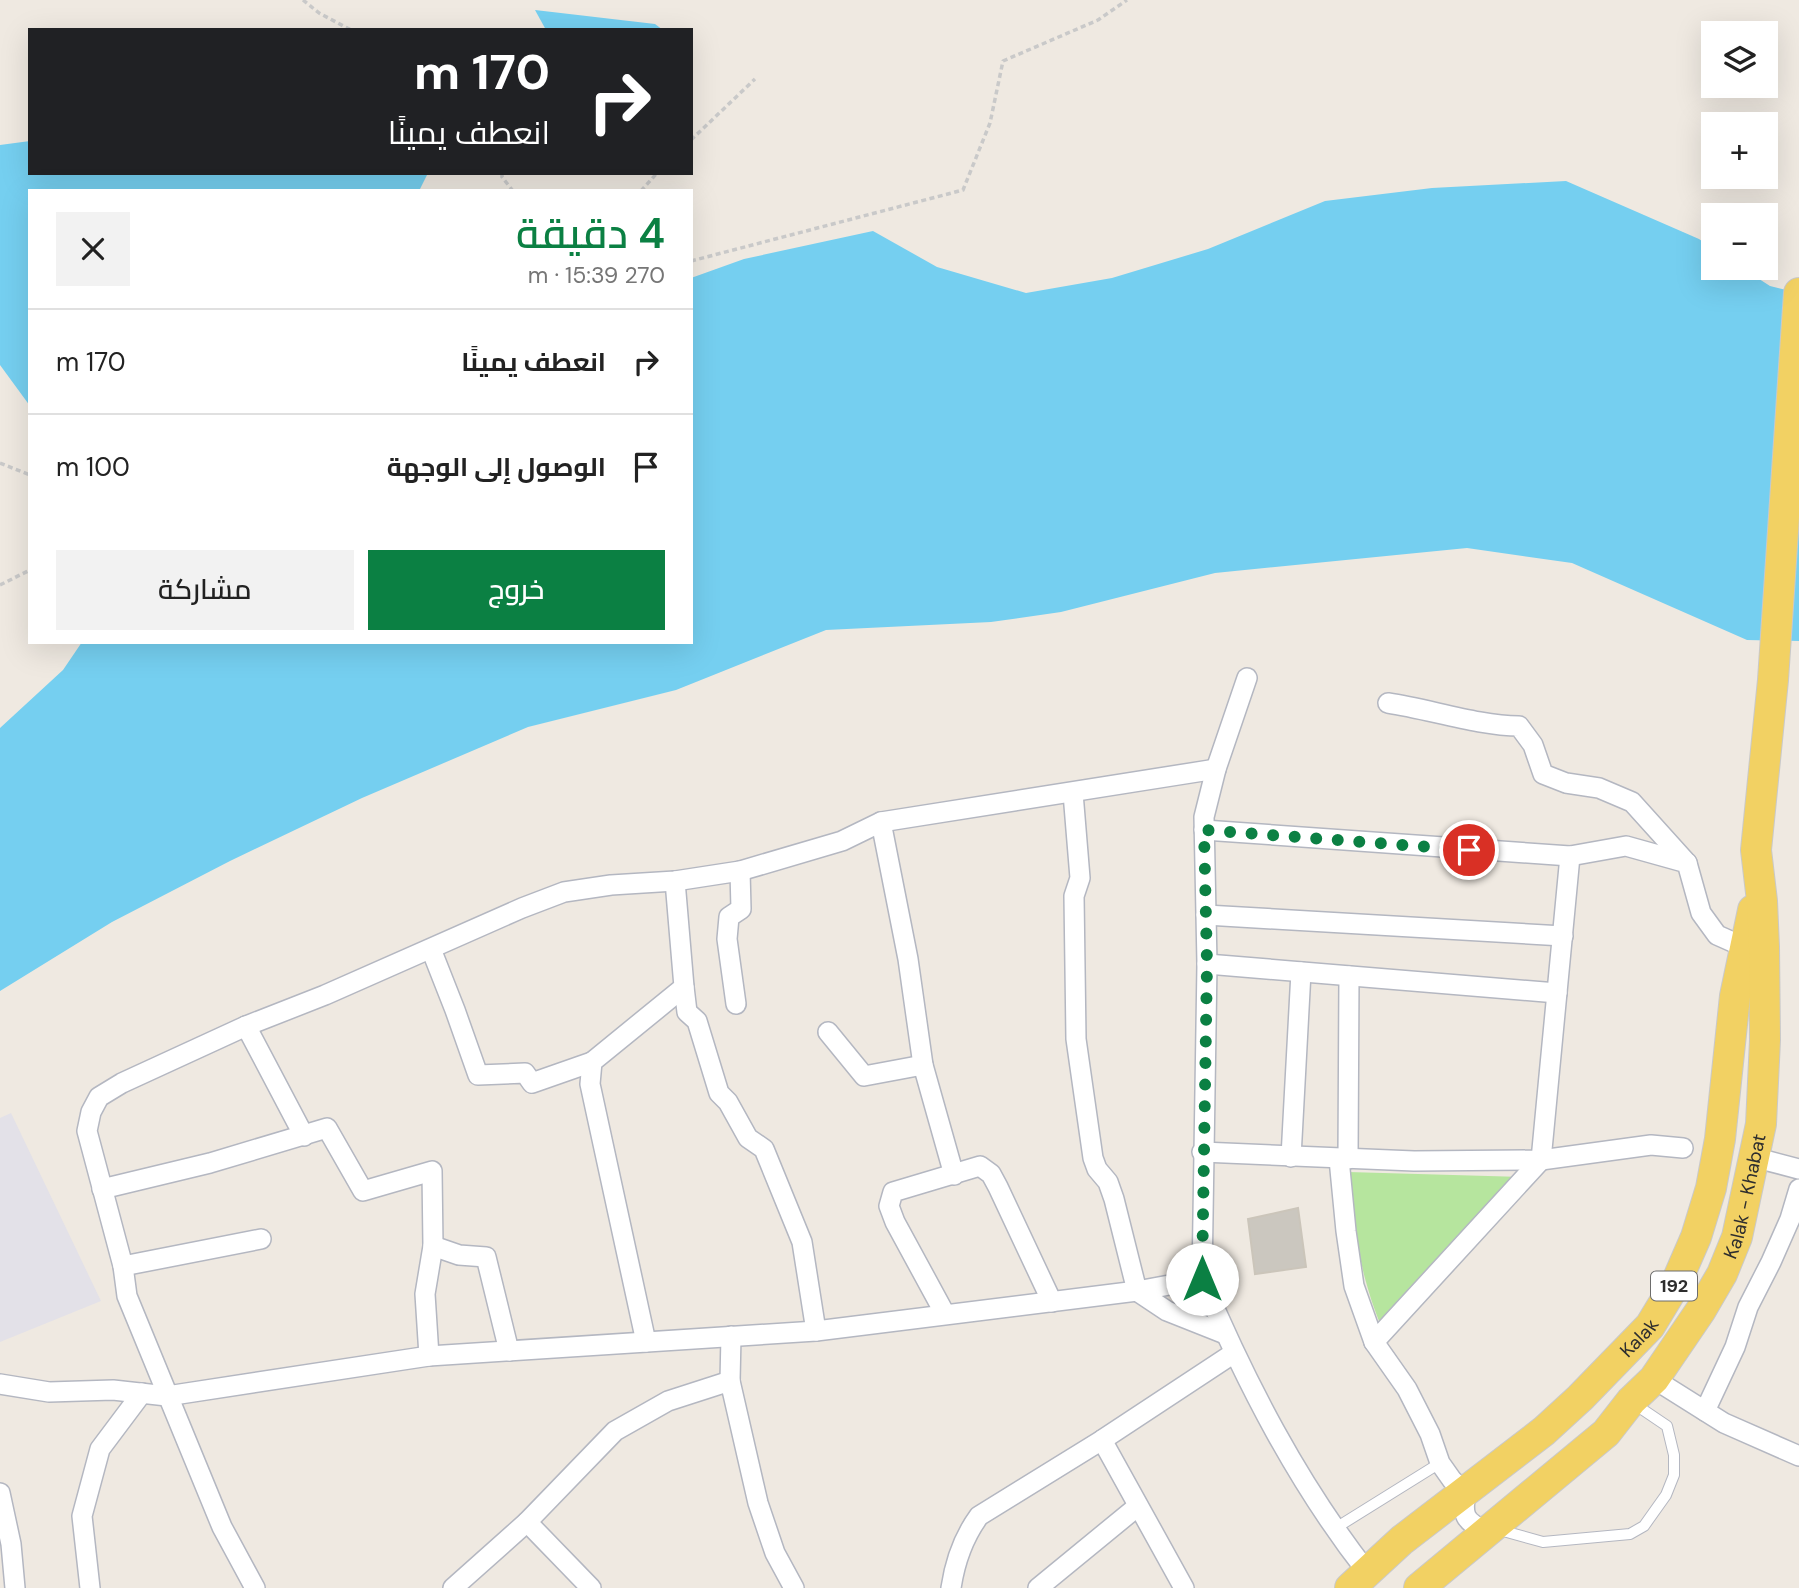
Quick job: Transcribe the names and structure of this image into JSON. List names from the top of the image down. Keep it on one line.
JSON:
{"streets":{"main road":["Kalak - Khabat","192","Kalak"]},"crossings":[["Kalak - Khabat","Kalak"]],"page":{"map_buttons":["+","−"],"turn":["170 m","انعطف يمينًا"],"heading":["4 دقيقة","270 m · 15:39"],"list":[{"name":"انعطف يمينًا","value":"170 m"},{"name":"الوصول إلى الوجهة","value":"100 m"}],"buttons":["خروج","مشاركة"]}}
